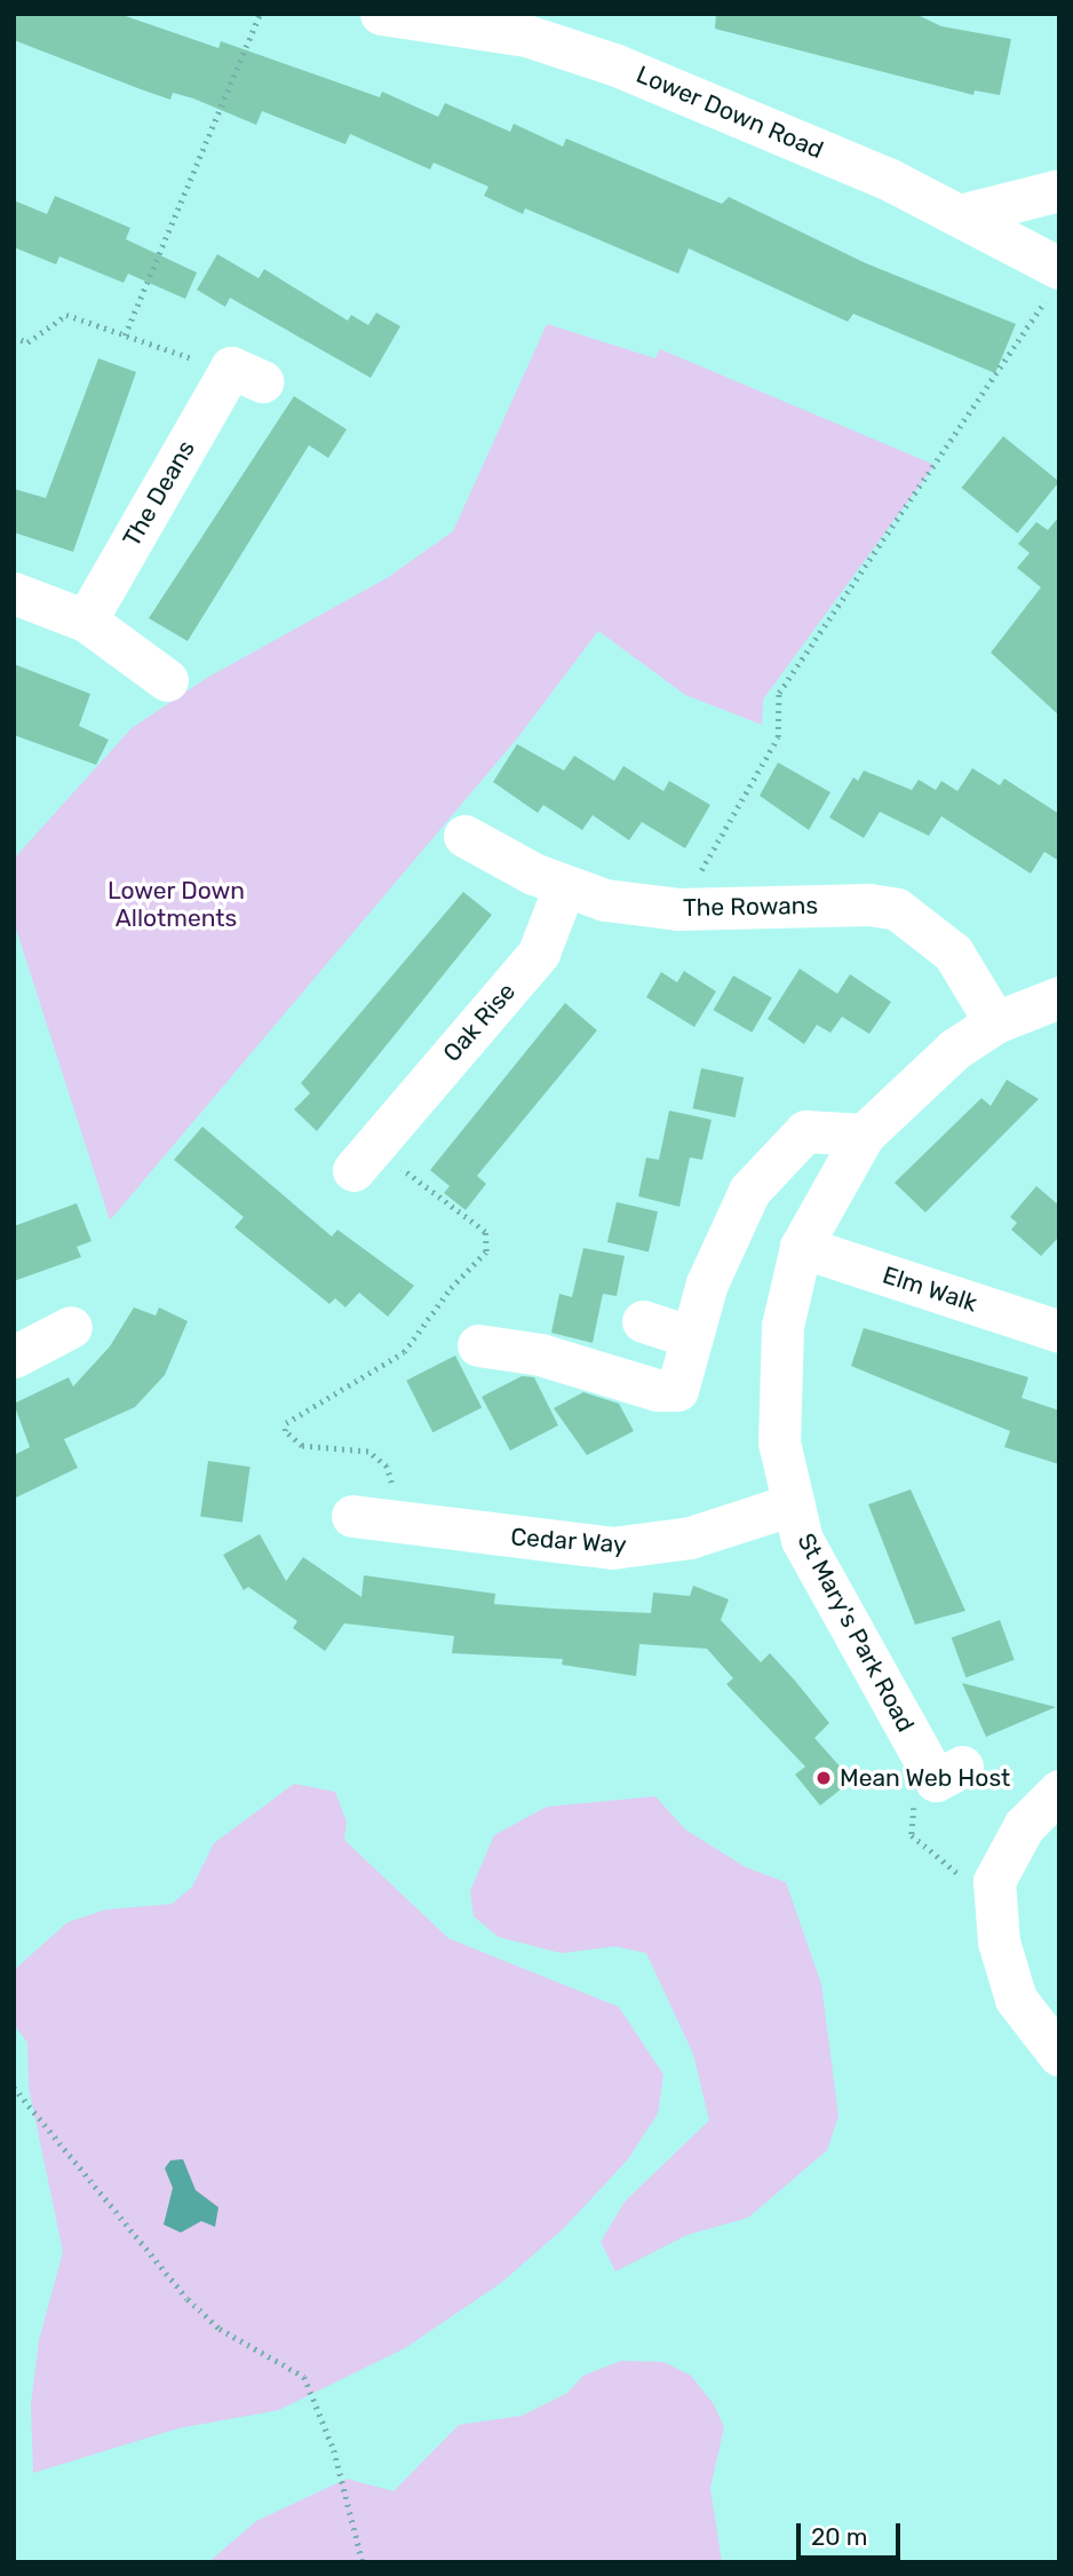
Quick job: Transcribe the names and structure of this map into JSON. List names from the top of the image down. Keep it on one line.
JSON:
{"streets":{"street":["Lower Down Road","The Deans","The Rowans","Oak Rise","Elm Walk","Cedar Way","St Mary's Park Road"]},"crossings":[["The Rowans","Oak Rise"],["The Rowans","St Mary's Park Road"],["Elm Walk","St Mary's Park Road"],["Cedar Way","St Mary's Park Road"]],"parks":["Lower Down Allotments"],"places":["Mean Web Host"],"scale_bar":"20 m"}
